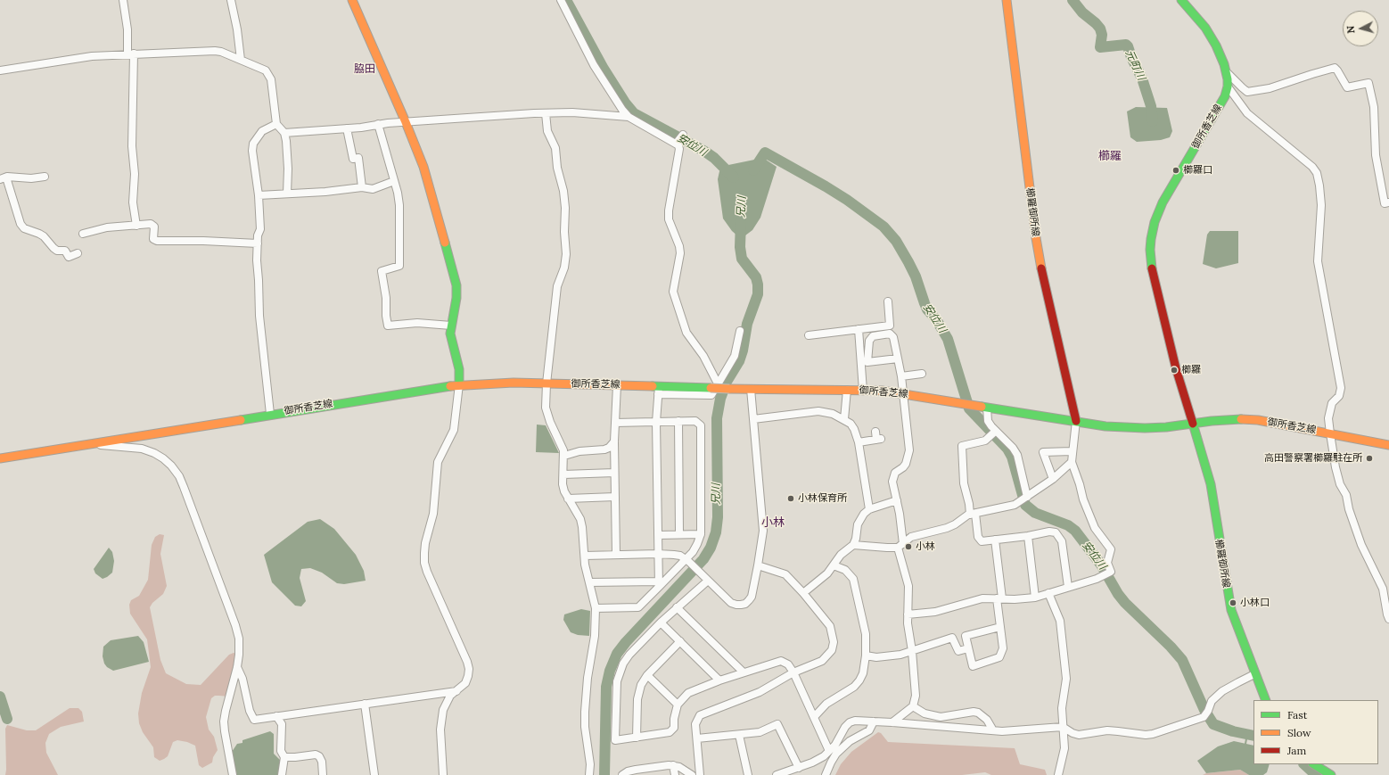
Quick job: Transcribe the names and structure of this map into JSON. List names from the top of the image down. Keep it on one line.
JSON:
{"streets":{"main road":["御所香芝線","櫛羅御所線"]},"crossings":[["御所香芝線","櫛羅御所線"]],"districts":["脇田","櫛羅","小林"],"water":["元町川","安位川","兄川"],"places":["櫛羅口","櫛羅","高田警察署櫛羅駐在所","小林保育所","小林","小林口"],"legend":["Fast","Slow","Jam"],"north":"left"}
